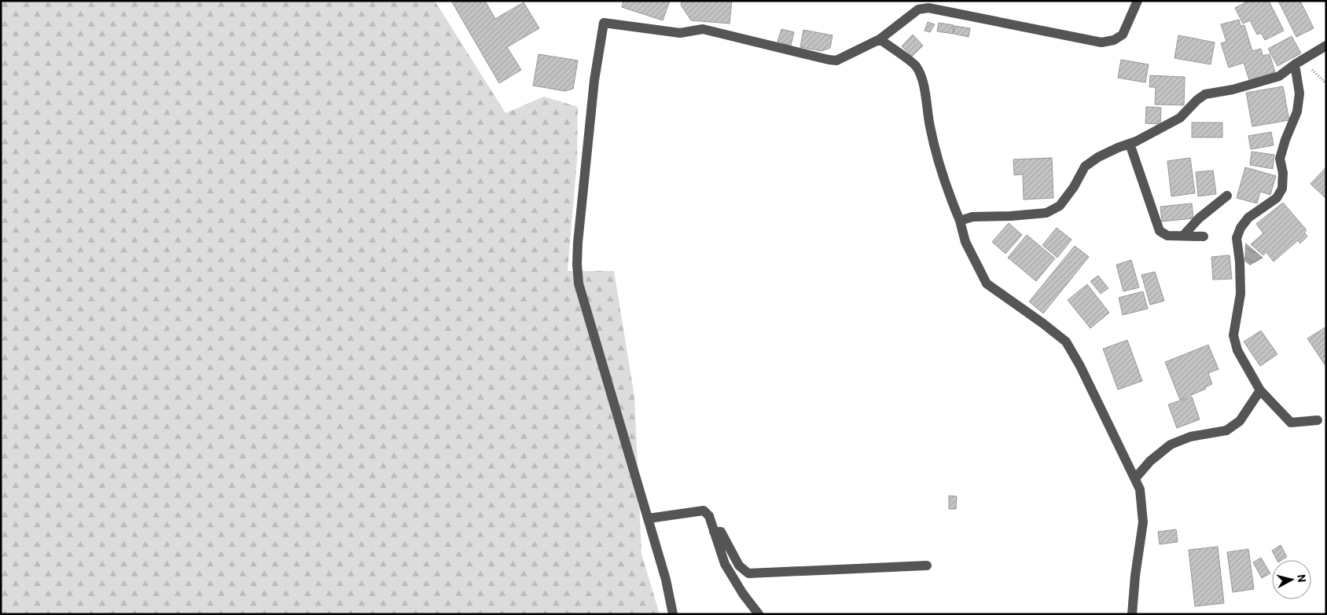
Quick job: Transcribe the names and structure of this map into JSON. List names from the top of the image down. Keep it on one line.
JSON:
{"north":"right"}
